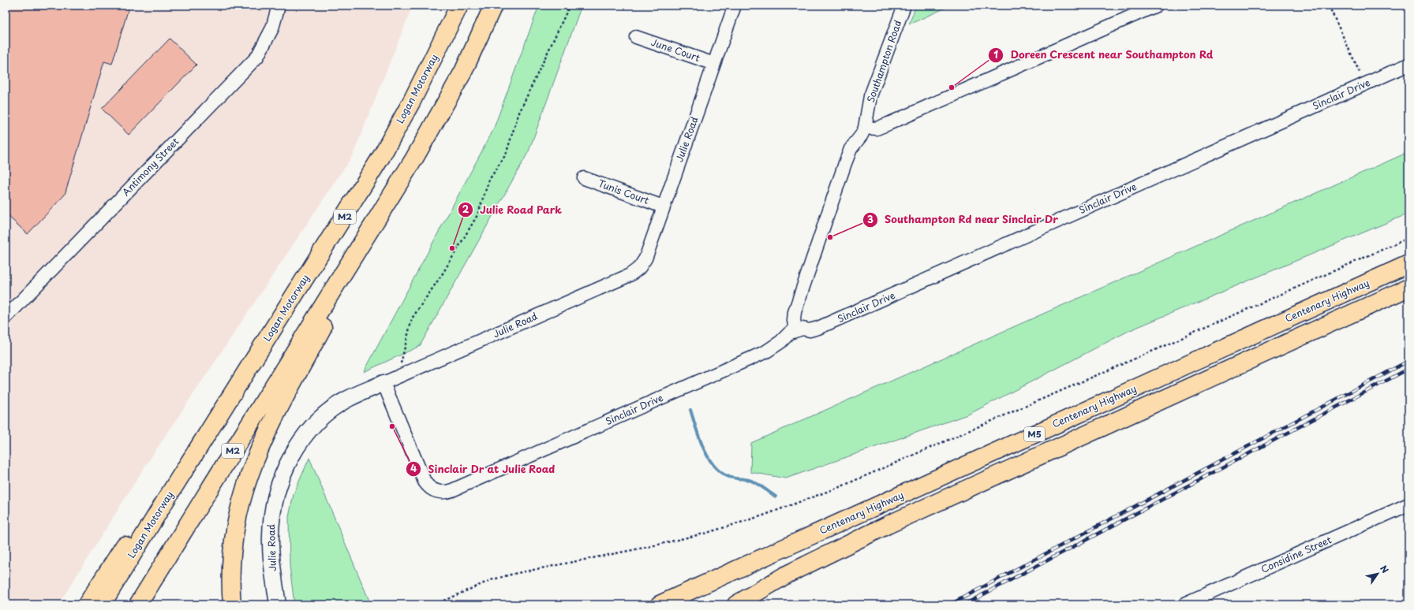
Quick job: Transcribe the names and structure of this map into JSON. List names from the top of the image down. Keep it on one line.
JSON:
{"streets":{"highway":["Logan Motorway","M2","Centenary Highway","M5"],"street":["June Court","Southampton Road","Sinclair Drive","Julie Road","Antimony Street","Tunis Court","Considine Street"]},"crossings":[["June Court","Julie Road"],["Southampton Road","Sinclair Drive"],["Sinclair Drive","Julie Road"],["Julie Road","Tunis Court"]],"places":["Doreen Crescent near Southampton Rd","Southampton Rd near Sinclair Dr","Julie Road Park","Sinclair Dr at Julie Road"],"north":"top right"}
